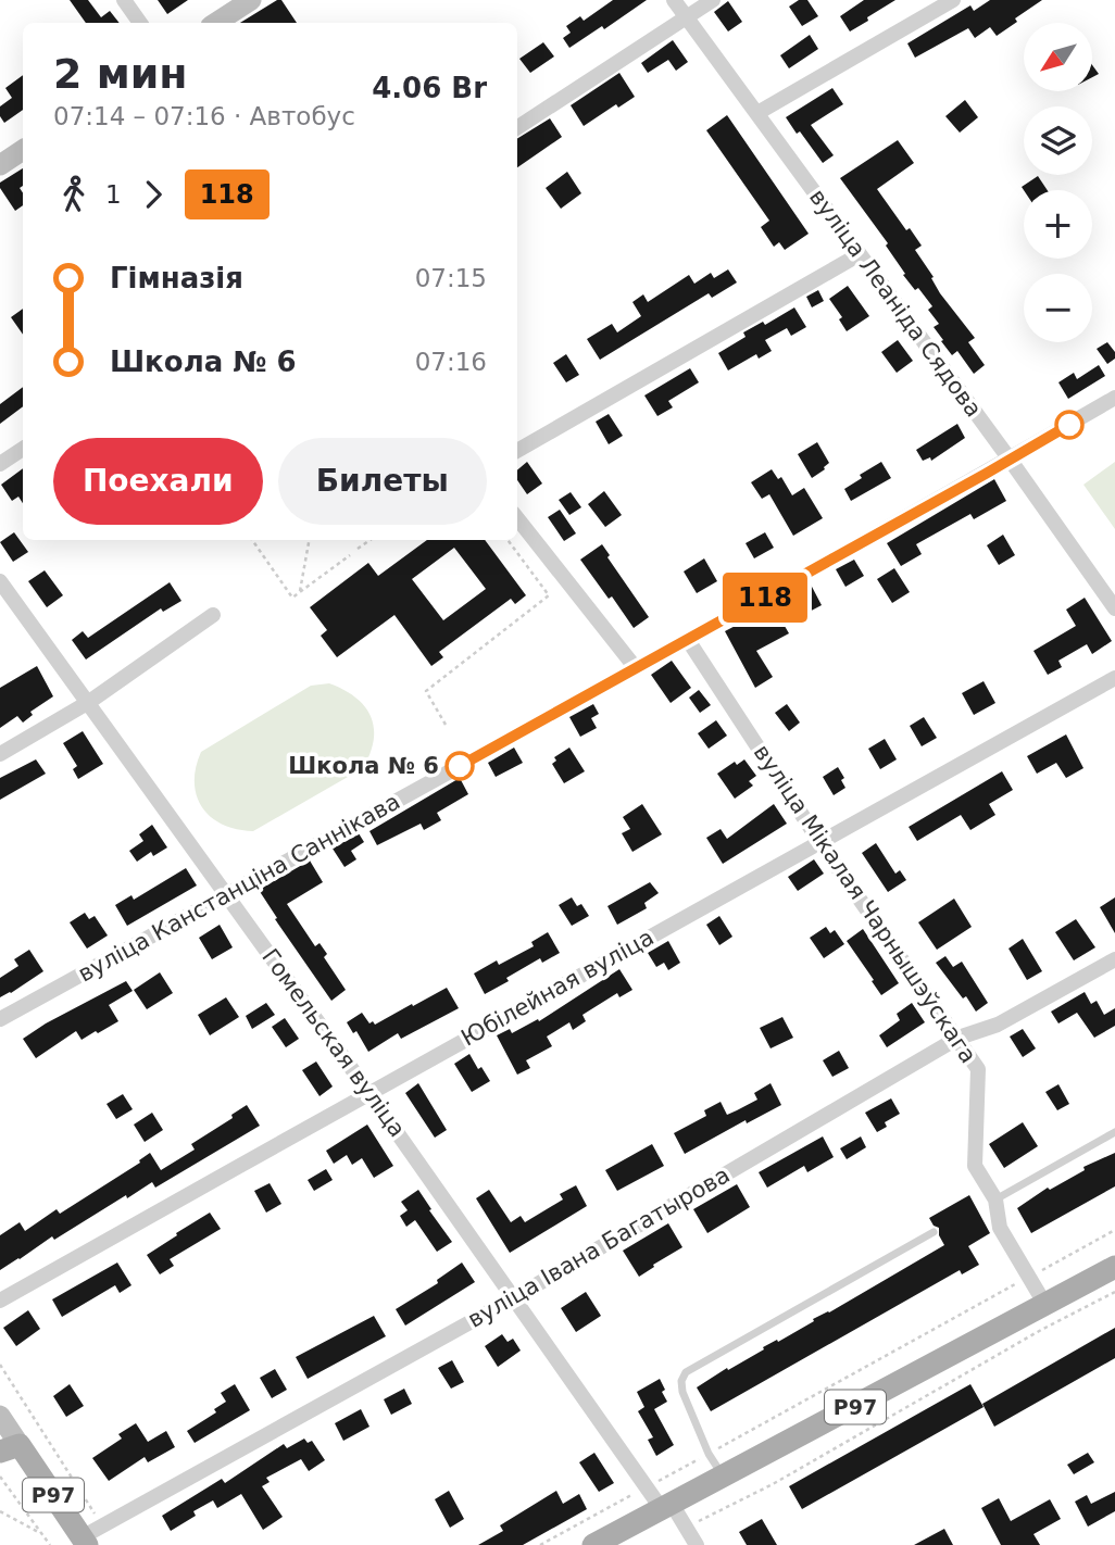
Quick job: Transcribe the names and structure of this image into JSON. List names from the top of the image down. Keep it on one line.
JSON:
{"streets":{"main road":["Р97"],"street":["вуліца Леаніда Сядова","вуліца Канстанціна Саннікава","вуліца Мікалая Чарнышэўскага","Юбілейная вуліца","Гомельская вуліца","вуліца Івана Багатырова"]},"crossings":[["вуліца Леаніда Сядова","вуліца Канстанціна Саннікава"],["вуліца Канстанціна Саннікава","вуліца Мікалая Чарнышэўскага"],["вуліца Канстанціна Саннікава","Гомельская вуліца"],["вуліца Мікалая Чарнышэўскага","Юбілейная вуліца"],["вуліца Мікалая Чарнышэўскага","вуліца Івана Багатырова"],["вуліца Мікалая Чарнышэўскага","Р97"],["Юбілейная вуліца","Гомельская вуліца"],["Гомельская вуліца","вуліца Івана Багатырова"],["Гомельская вуліца","Р97"],["вуліца Івана Багатырова","Р97"]],"places":["Школа № 6"],"lines":["bus line 118"],"north":"bottom left","page":{"on_map":"118","map_buttons":["+","−"],"heading":["2 мин","07:14 – 07:16 · Автобус","4.06 Br"],"legs":["1","118"],"list":[{"name":"Гімназія","value":"07:15"},{"name":"Школа № 6","value":"07:16"}],"buttons":["Поехали","Билеты"]}}
